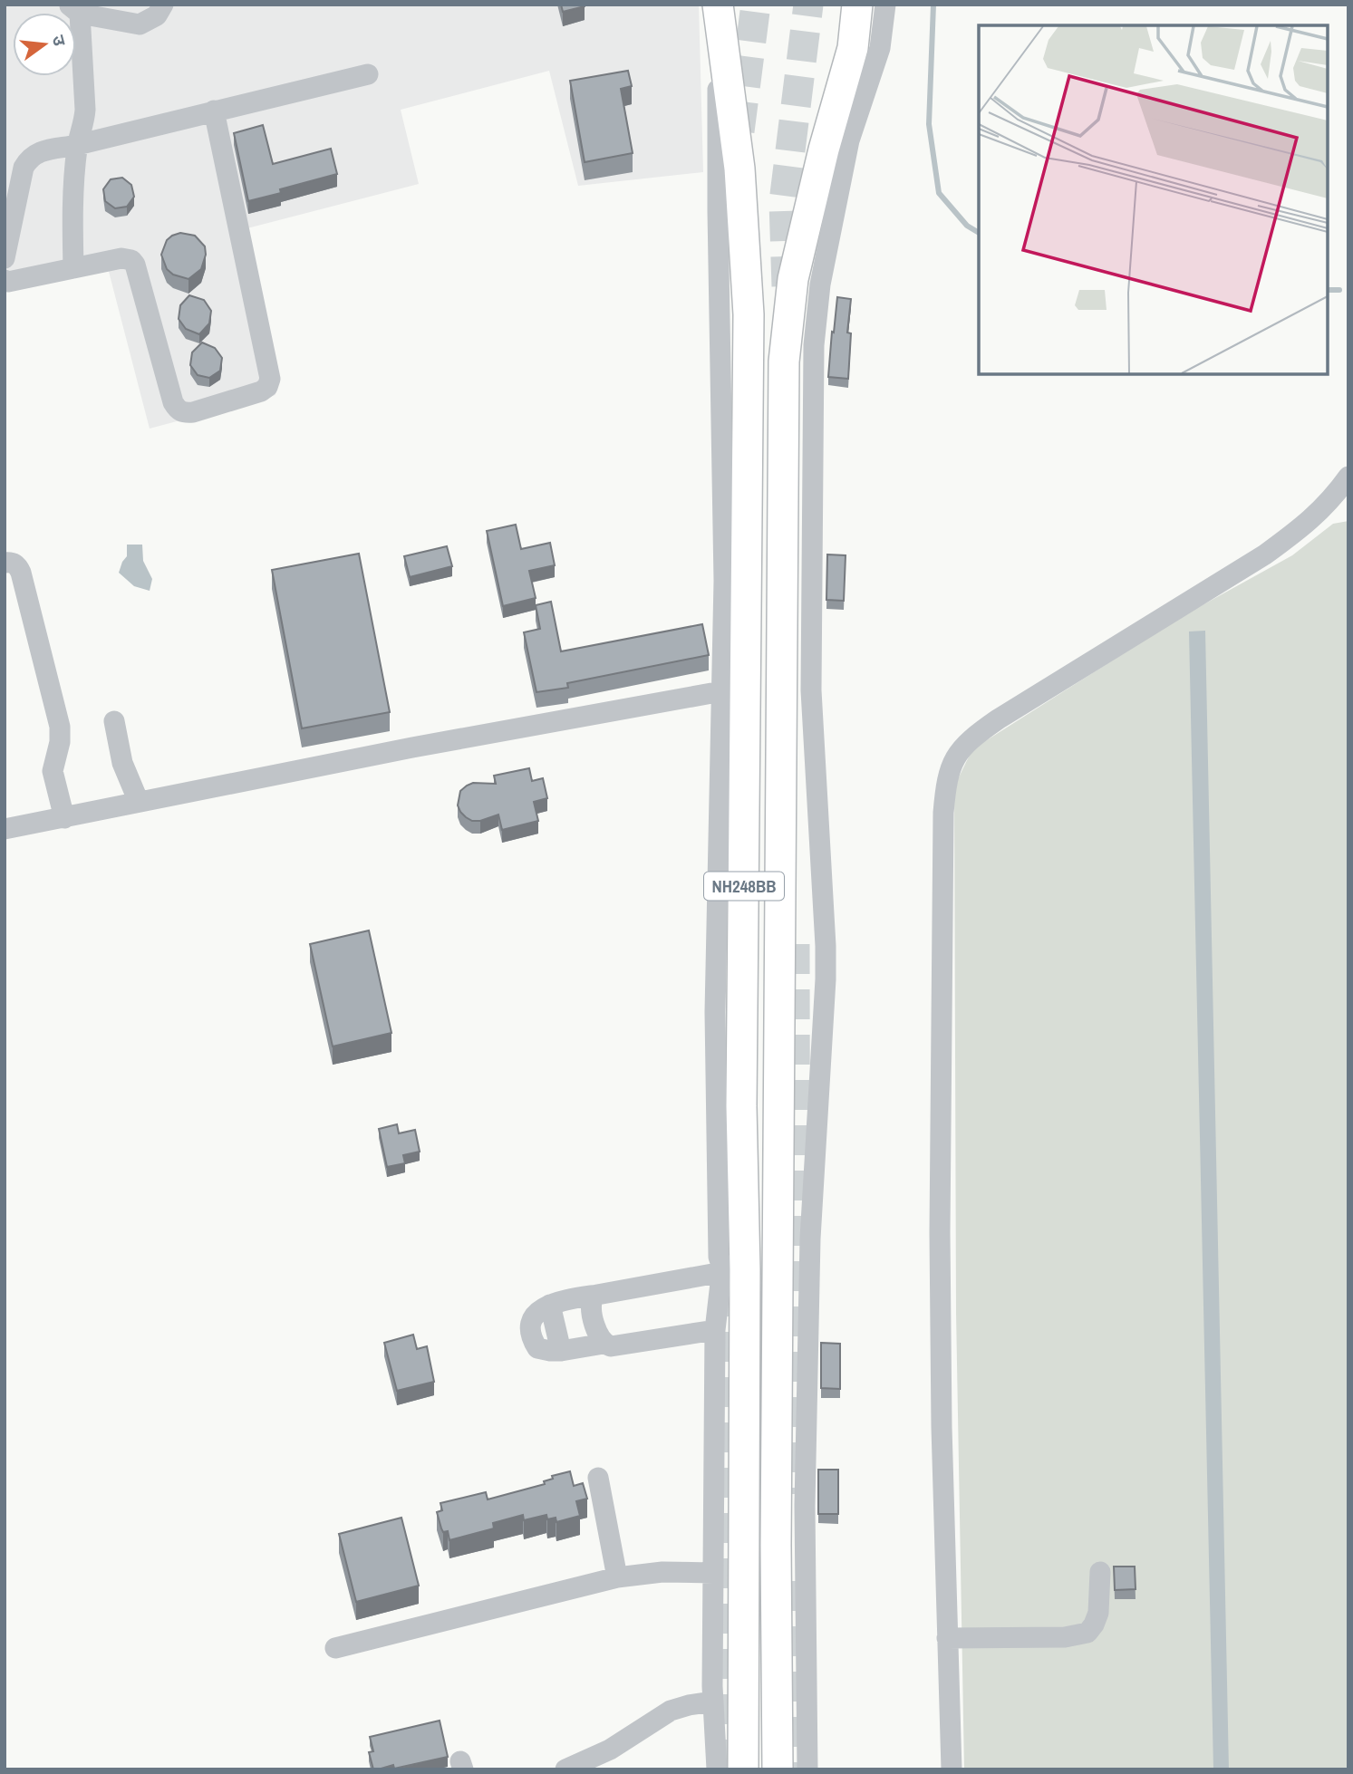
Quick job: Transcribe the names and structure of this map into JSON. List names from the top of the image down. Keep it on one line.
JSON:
{"streets":{"highway":["NH248BB"]},"north":"right"}
